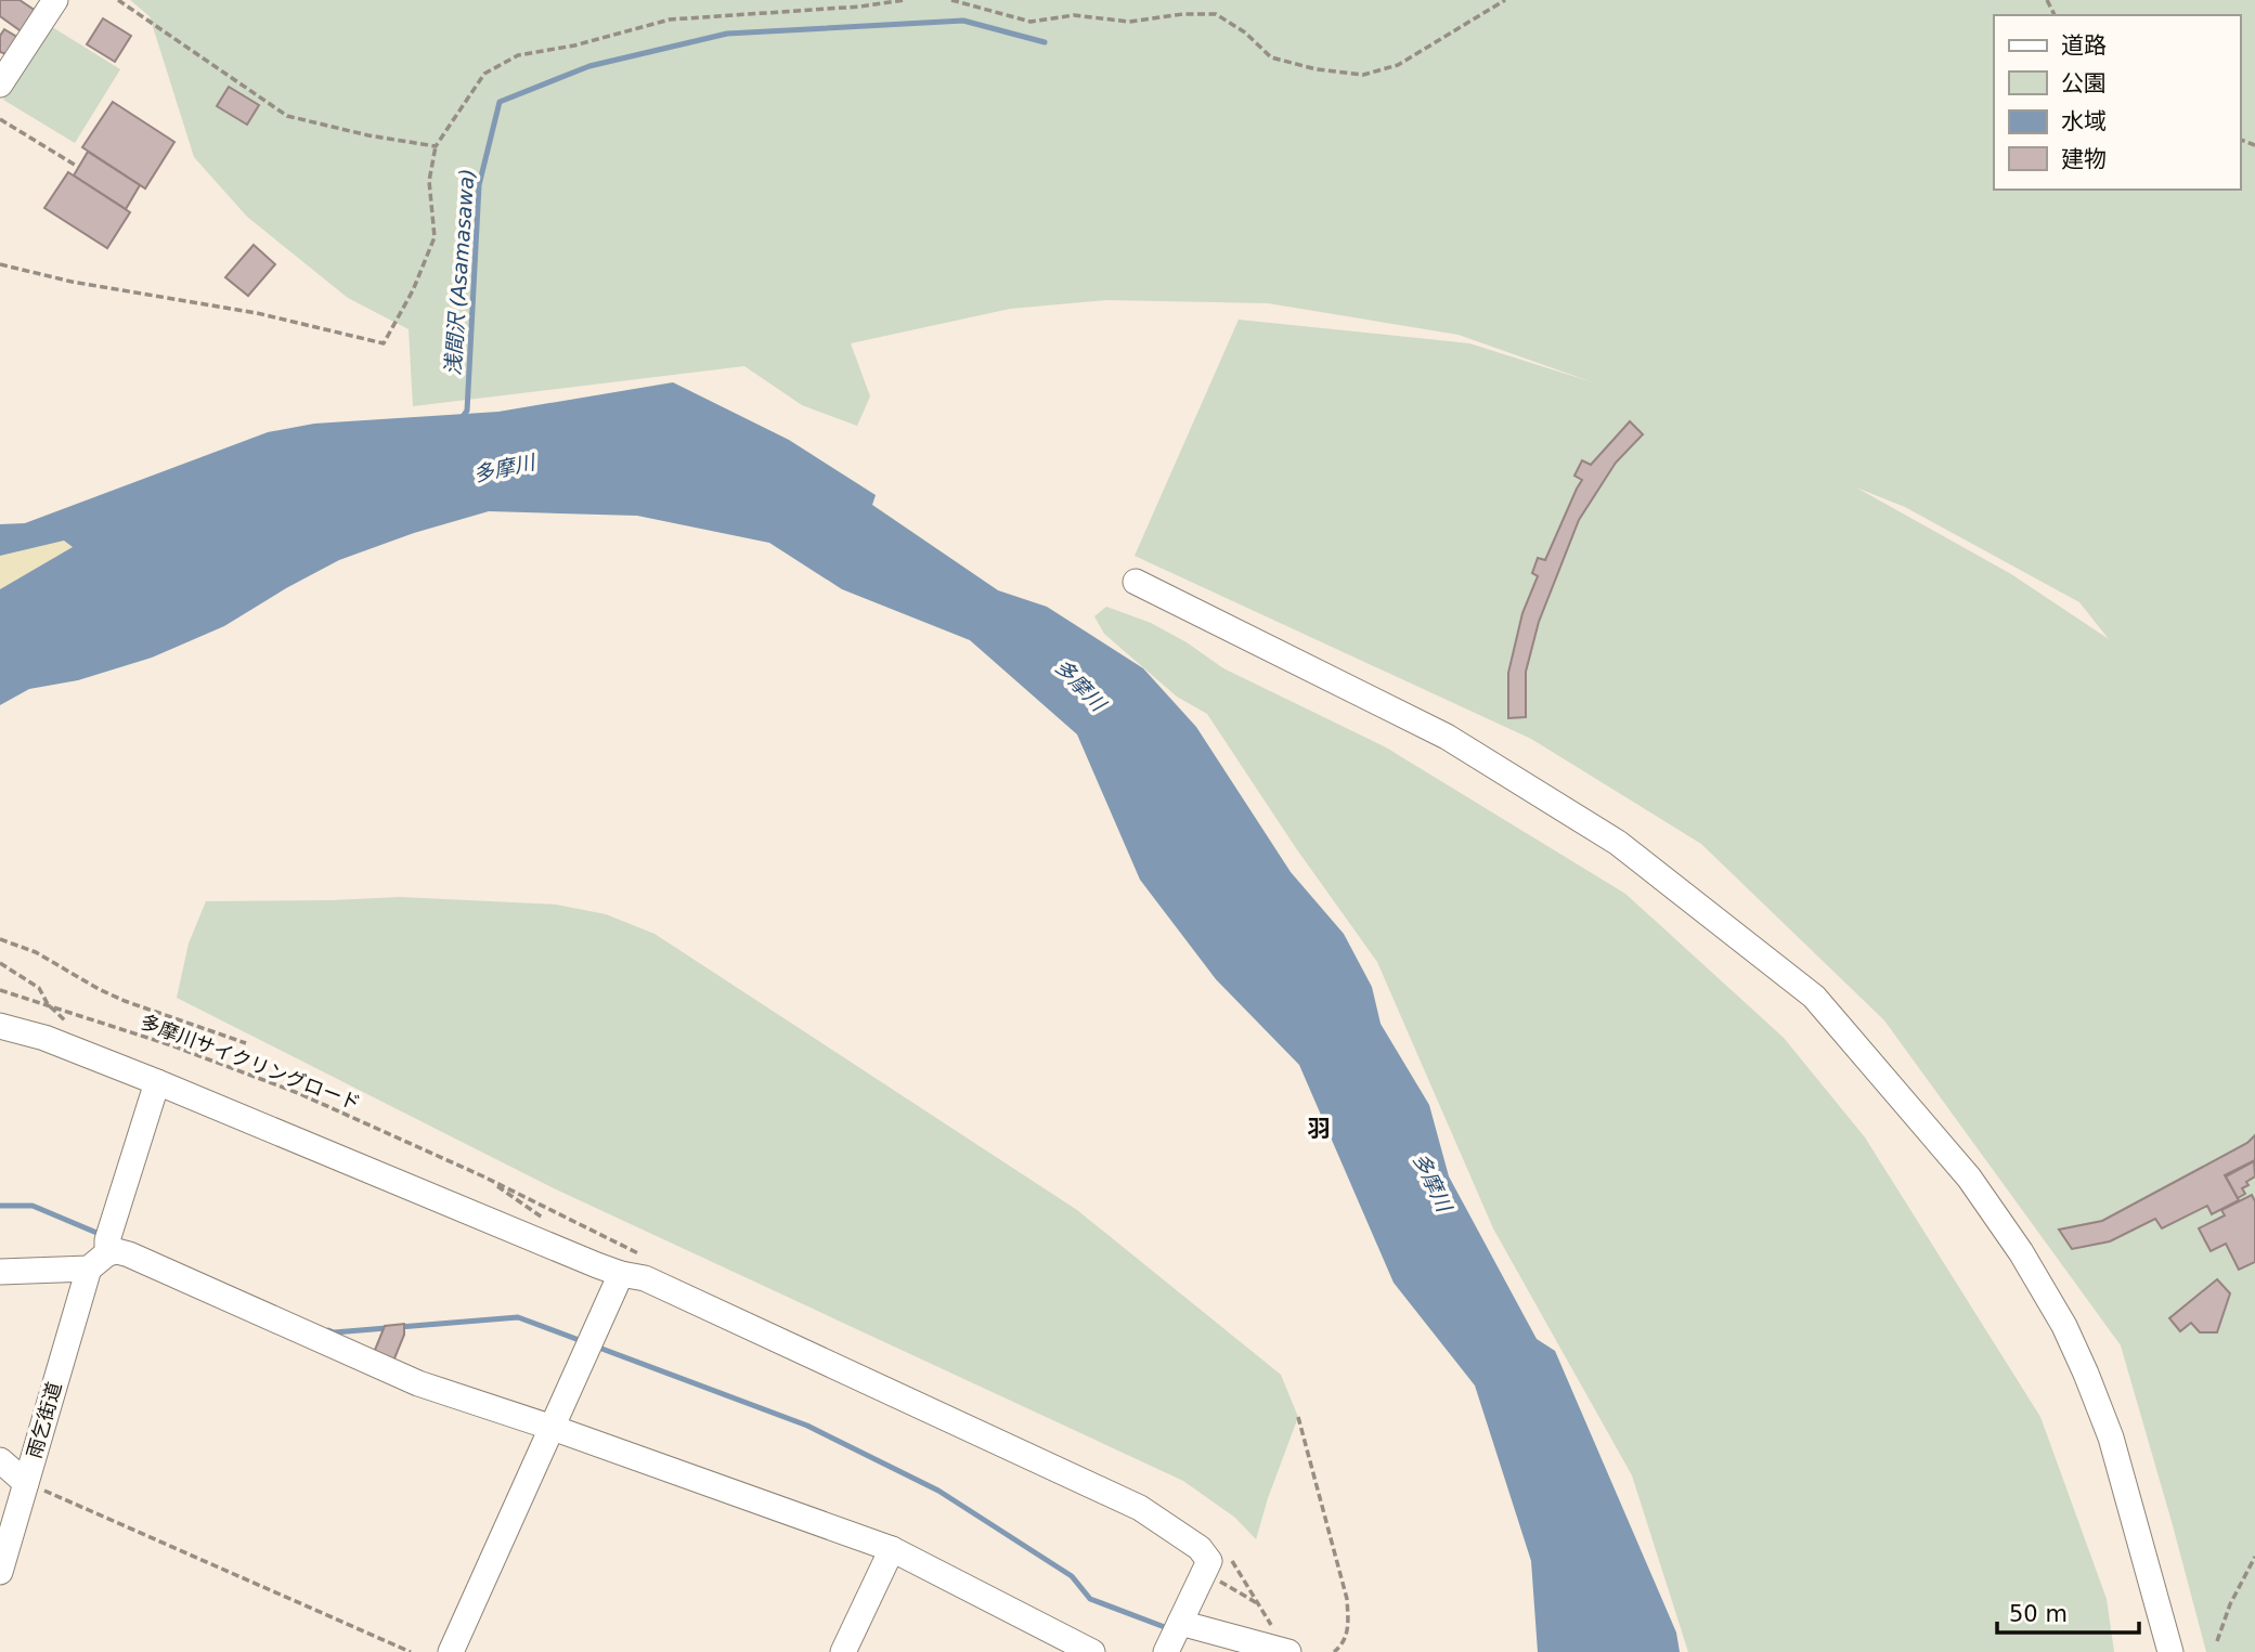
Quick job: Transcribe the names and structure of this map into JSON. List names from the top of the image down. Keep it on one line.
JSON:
{"streets":{"street":["雨乞街道"],"path":["多摩川サイクリングロード"]},"districts":["羽"],"water":["浅間沢 (Asamasawa)","多摩川"],"legend":["道路","公園","水域","建物"],"scale_bar":"50 m"}
